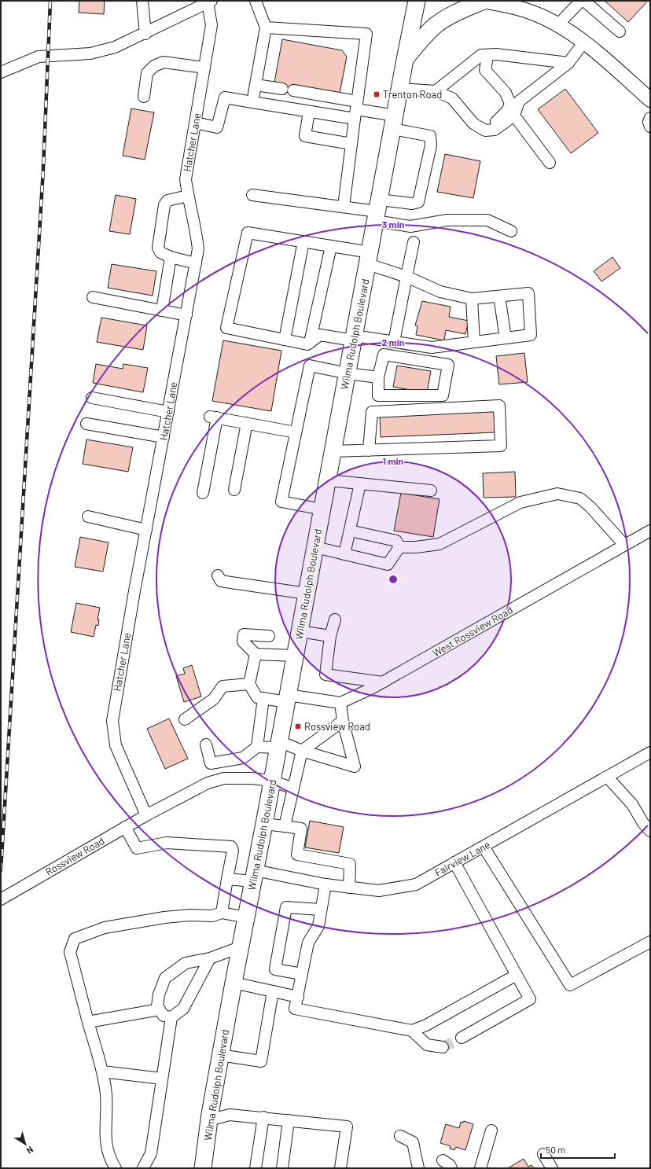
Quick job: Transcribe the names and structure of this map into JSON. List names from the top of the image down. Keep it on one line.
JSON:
{"streets":{"highway":["Wilma Rudolph Boulevard"],"street":["Hatcher Lane","West Rossview Road","Rossview Road","Fairview Lane"]},"crossings":[["Hatcher Lane","Rossview Road"],["Wilma Rudolph Boulevard","Rossview Road"],["Wilma Rudolph Boulevard","Fairview Lane"]],"places":{"transit":["Trenton Road","Rossview Road"]},"scale_bar":"50 m","north":"bottom right","rings":["3 min","2 min","1 min"]}
